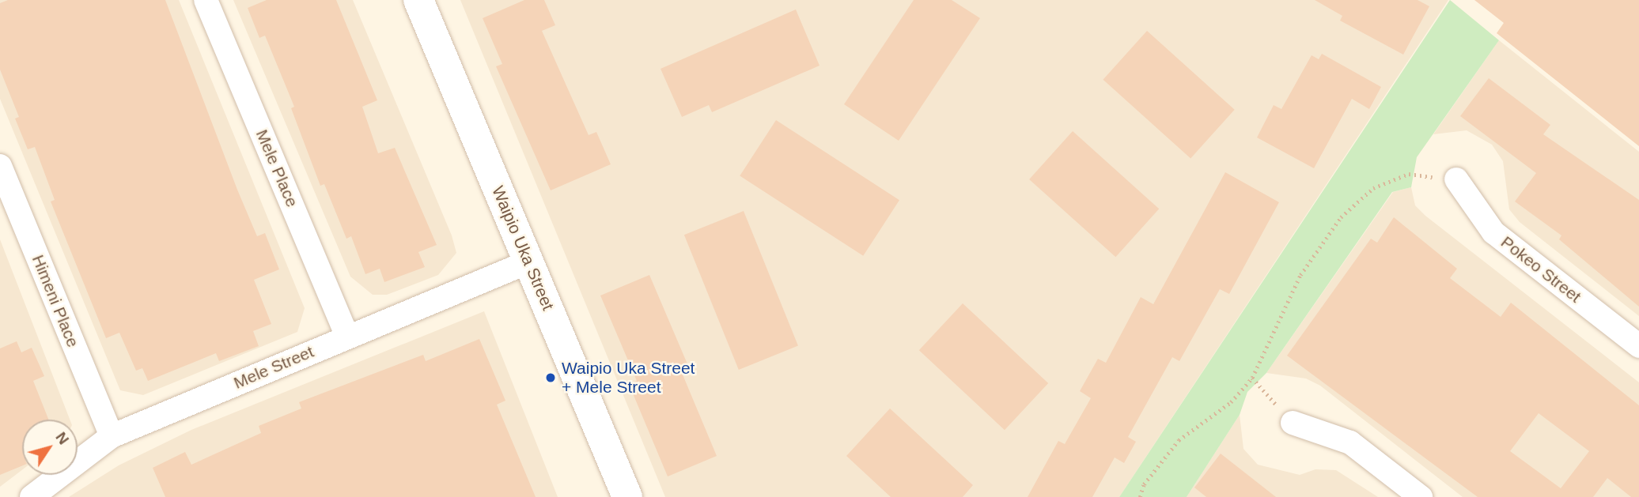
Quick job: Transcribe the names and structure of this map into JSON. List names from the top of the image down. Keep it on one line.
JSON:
{"streets":{"street":["Mele Place","Waipio Uka Street","Pokeo Street","Himeni Place","Mele Street"]},"crossings":[["Mele Place","Mele Street"],["Waipio Uka Street","Mele Street"],["Himeni Place","Mele Street"]],"places":["Waipio Uka Street + Mele Street"],"north":"top right"}
